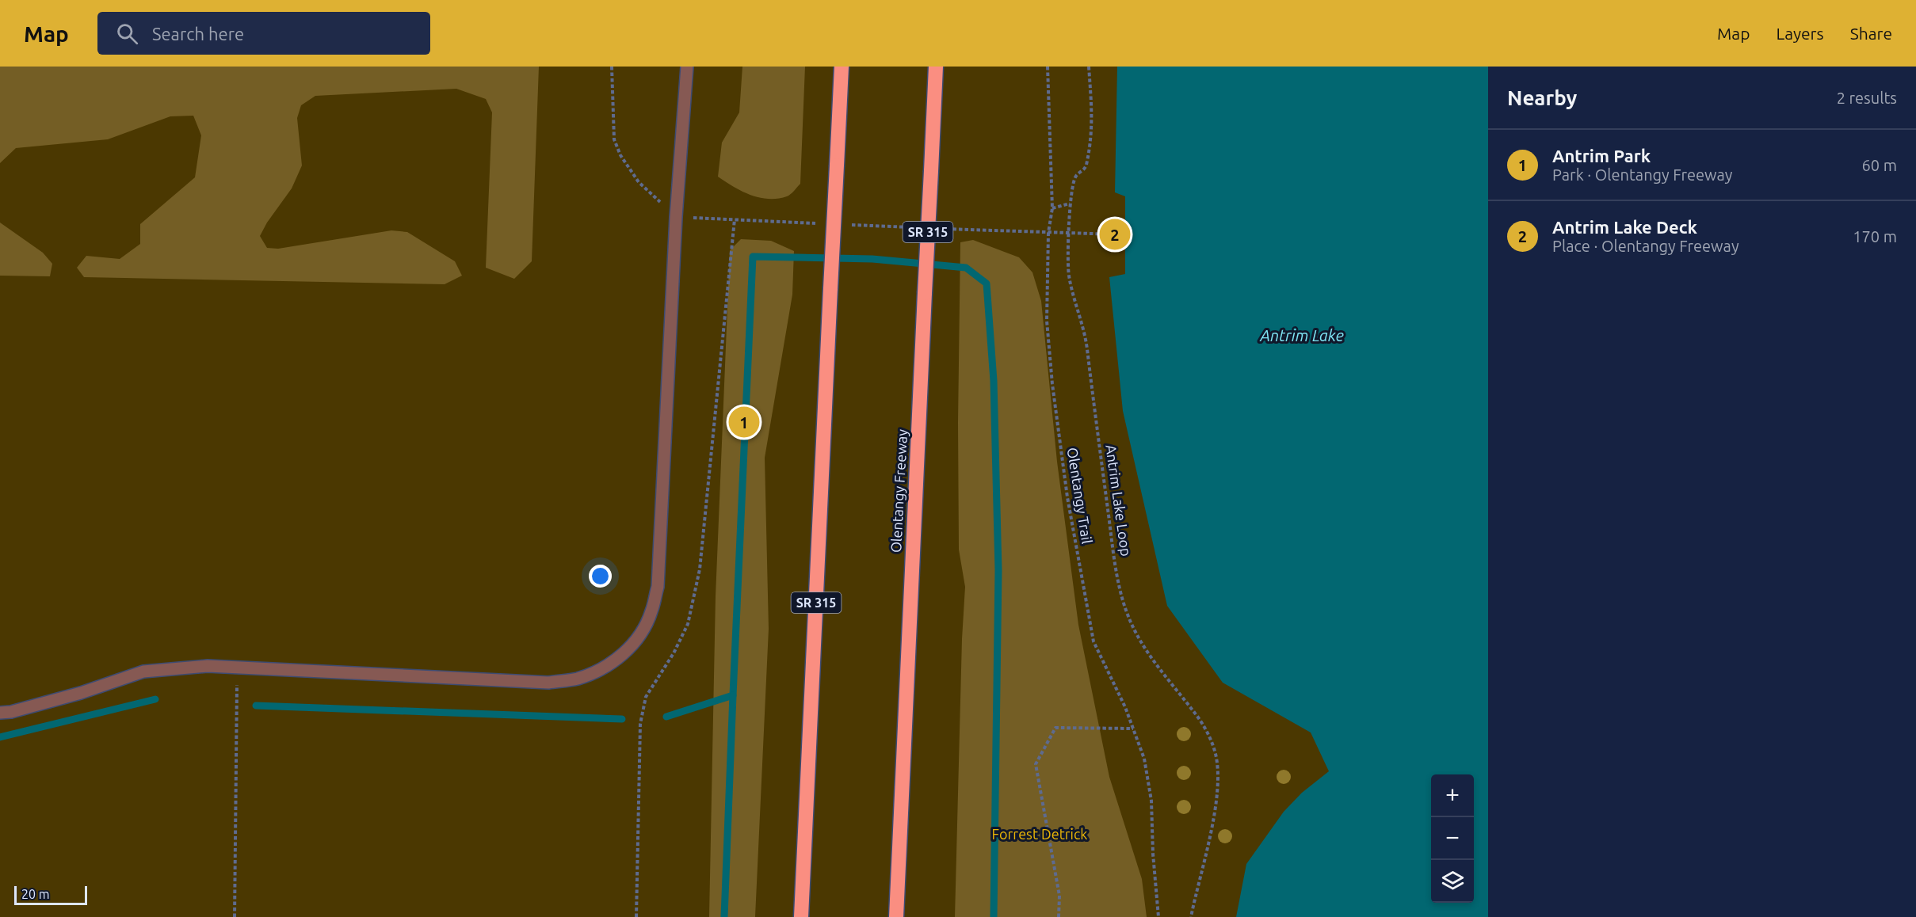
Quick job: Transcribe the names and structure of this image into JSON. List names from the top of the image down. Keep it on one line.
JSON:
{"streets":{"highway":["SR 315","Olentangy Freeway"],"path":["Olentangy Trail","Antrim Lake Loop"]},"water":["Antrim Lake"],"parks":["Forrest Detrick"],"scale_bar":"20 m","page":{"header":"Map","search":"Search here","nav":["Map","Layers","Share"],"heading":["Nearby","2 results"],"list":[{"mark":"1","name":"Antrim Park","note":"Park · Olentangy Freeway","value":"60 m"},{"mark":"2","name":"Antrim Lake Deck","note":"Place · Olentangy Freeway","value":"170 m"}],"pins":["2","1"],"map_buttons":["+","−"],"scale":"20 m"}}
